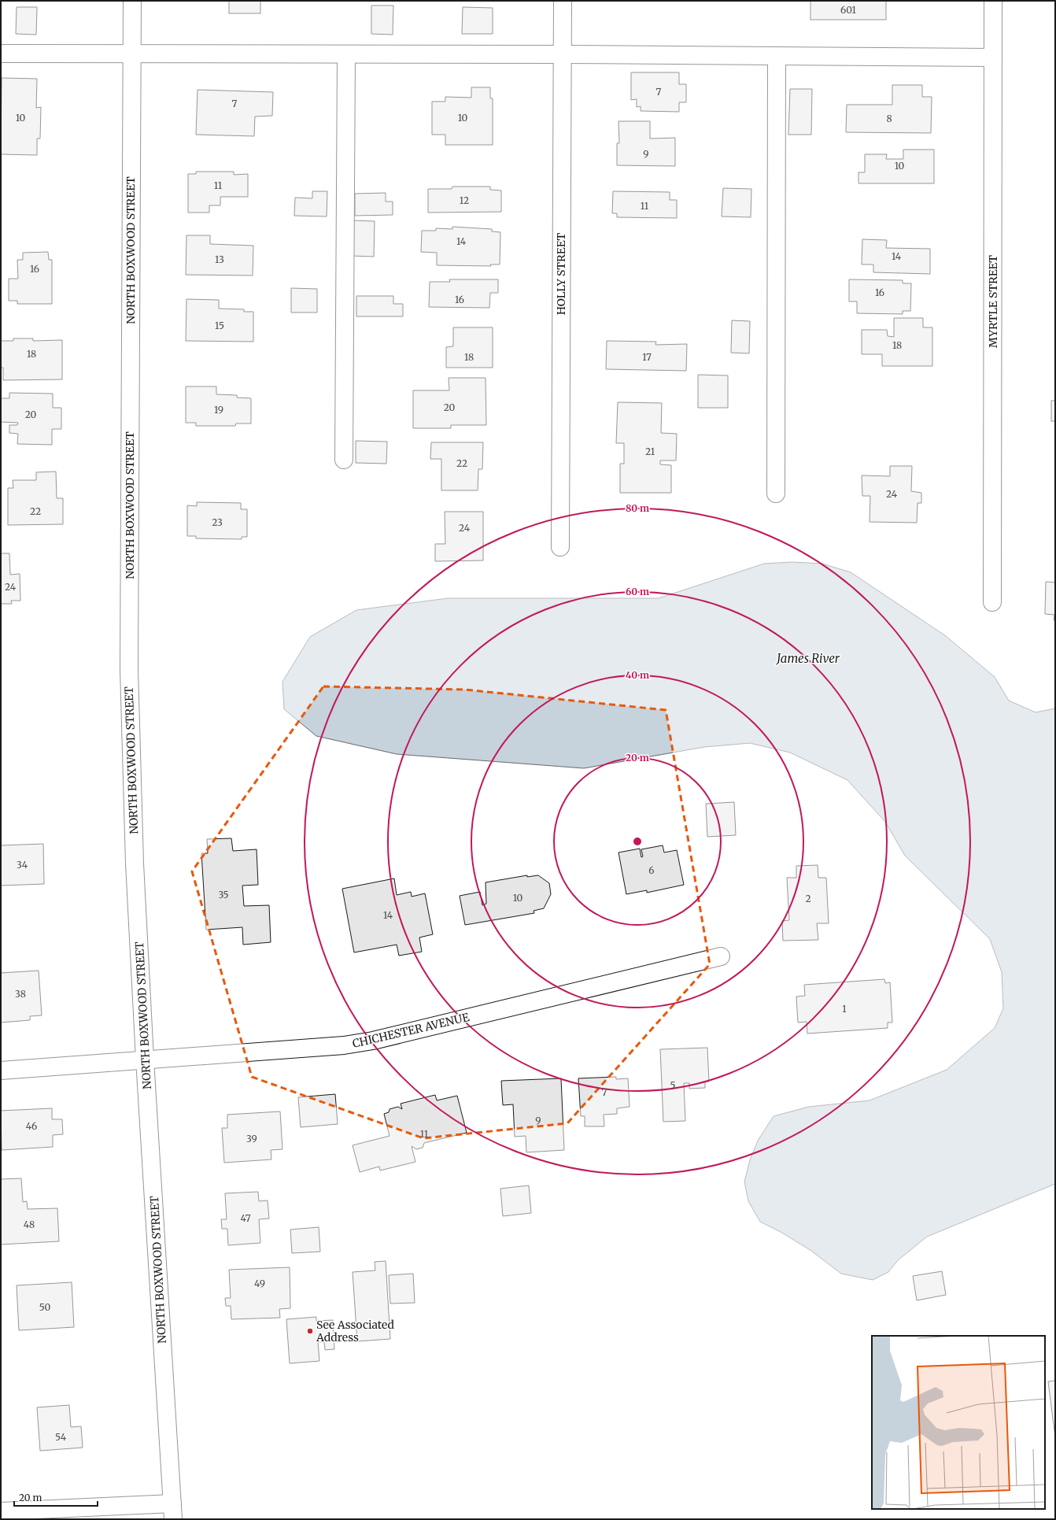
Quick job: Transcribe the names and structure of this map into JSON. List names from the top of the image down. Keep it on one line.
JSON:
{"streets":{"street":["NORTH BOXWOOD STREET","HOLLY STREET","MYRTLE STREET","CHICHESTER AVENUE"]},"crossings":[["NORTH BOXWOOD STREET","CHICHESTER AVENUE"]],"water":["James River"],"places":["See Associated Address"],"house_numbers":["601","7","7","10","10","8","9","10","11","12","11","14","14","13","16","16","16","15","18","18","18","17","20","19","20","21","22","24","22","23","24","24","34","6","35","10","2","14","38","1","5","7","9","46","11","39","47","48","49","50","54"],"scale_bar":"20 m","rings":["80 m","60 m","40 m","20 m"]}
